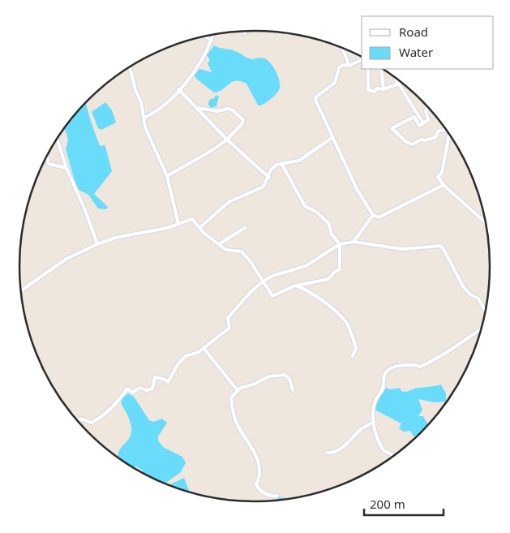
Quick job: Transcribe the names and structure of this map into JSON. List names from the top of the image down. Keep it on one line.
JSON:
{"legend":["Road","Water"],"scale_bar":"200 m"}
